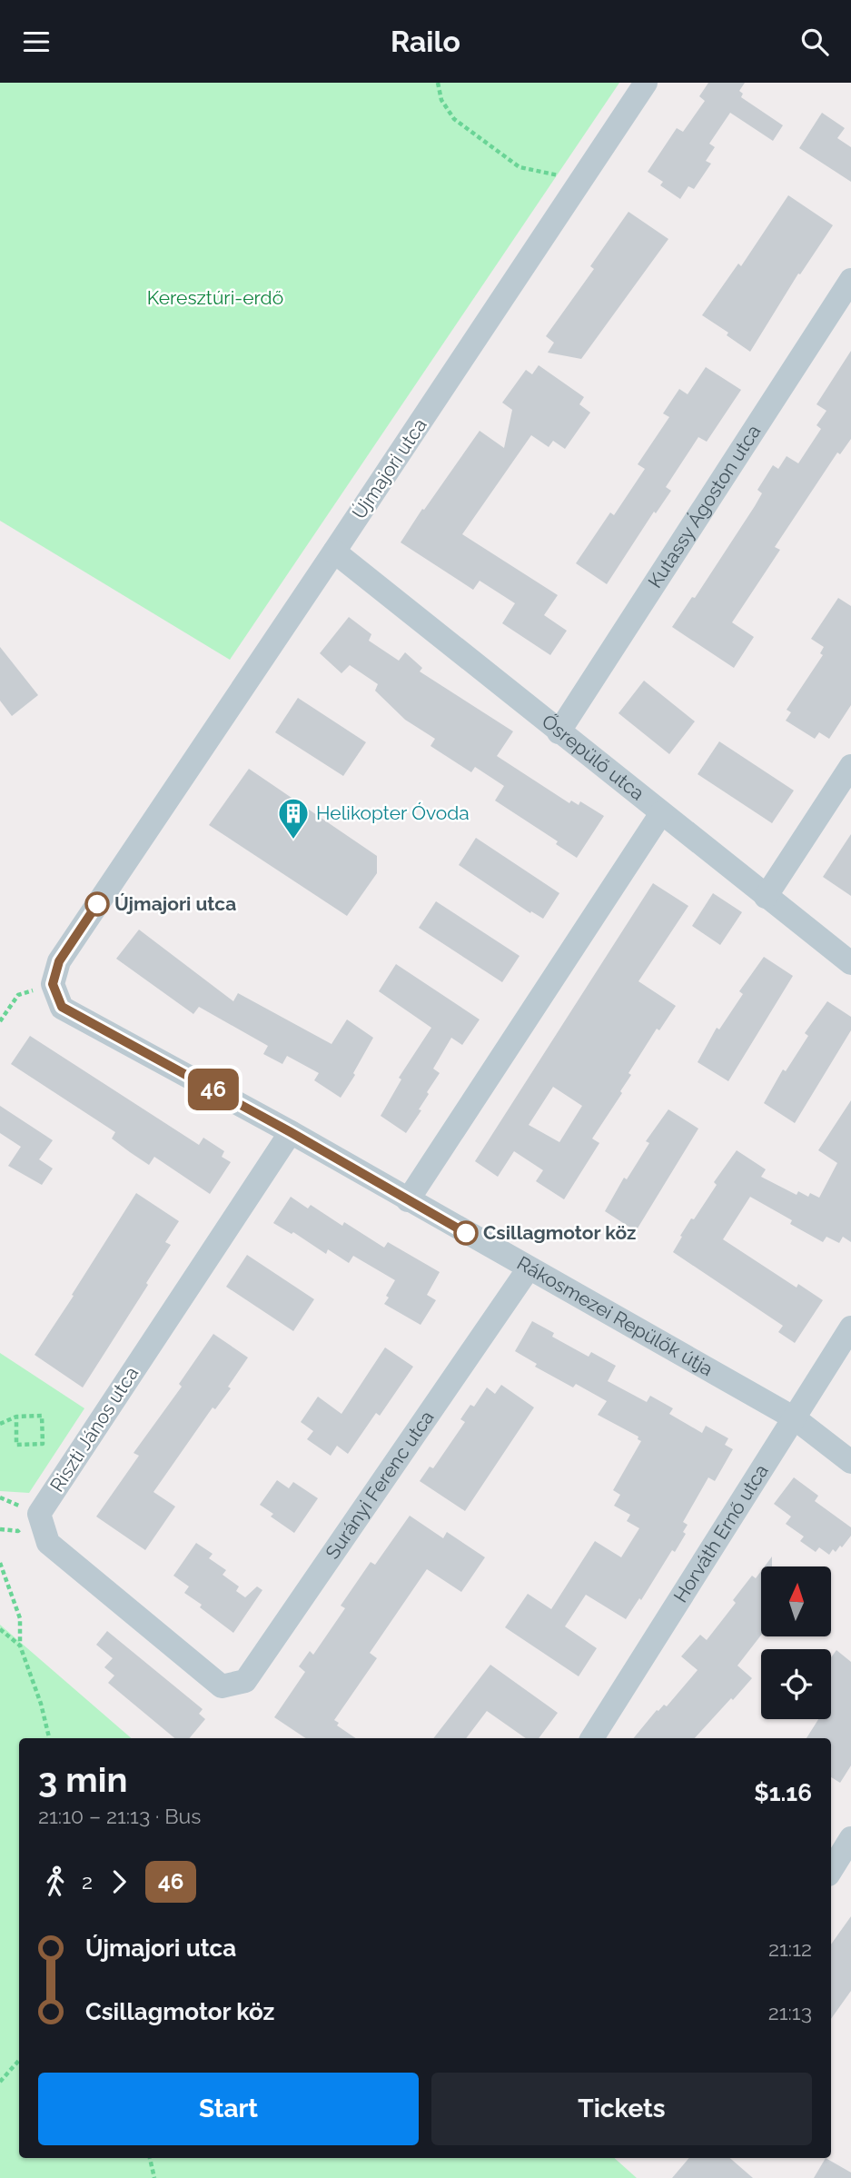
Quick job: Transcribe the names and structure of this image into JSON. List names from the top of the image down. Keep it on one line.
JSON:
{"streets":{"street":["Újmajori utca","Kutassy Ágoston utca","Ősrepülő utca","Rákosmezei Repülők útja","Riszti János utca","Surányi Ferenc utca","Horváth Ernő utca"]},"crossings":[["Újmajori utca","Ősrepülő utca"],["Újmajori utca","Rákosmezei Repülők útja"],["Kutassy Ágoston utca","Ősrepülő utca"],["Rákosmezei Repülők útja","Riszti János utca"],["Rákosmezei Repülők útja","Surányi Ferenc utca"],["Rákosmezei Repülők útja","Horváth Ernő utca"],["Riszti János utca","Surányi Ferenc utca"]],"parks":["Keresztúri-erdő"],"places":{"building":["Helikopter Óvoda"],"other":["Újmajori utca","Csillagmotor köz"]},"lines":["bus line 46"],"north":"top","page":{"header":"Railo","on_map":"46","heading":["3 min","21:10 – 21:13 · Bus","$1.16"],"legs":["2","46"],"list":[{"name":"Újmajori utca","value":"21:12"},{"name":"Csillagmotor köz","value":"21:13"}],"buttons":["Start","Tickets"]}}
